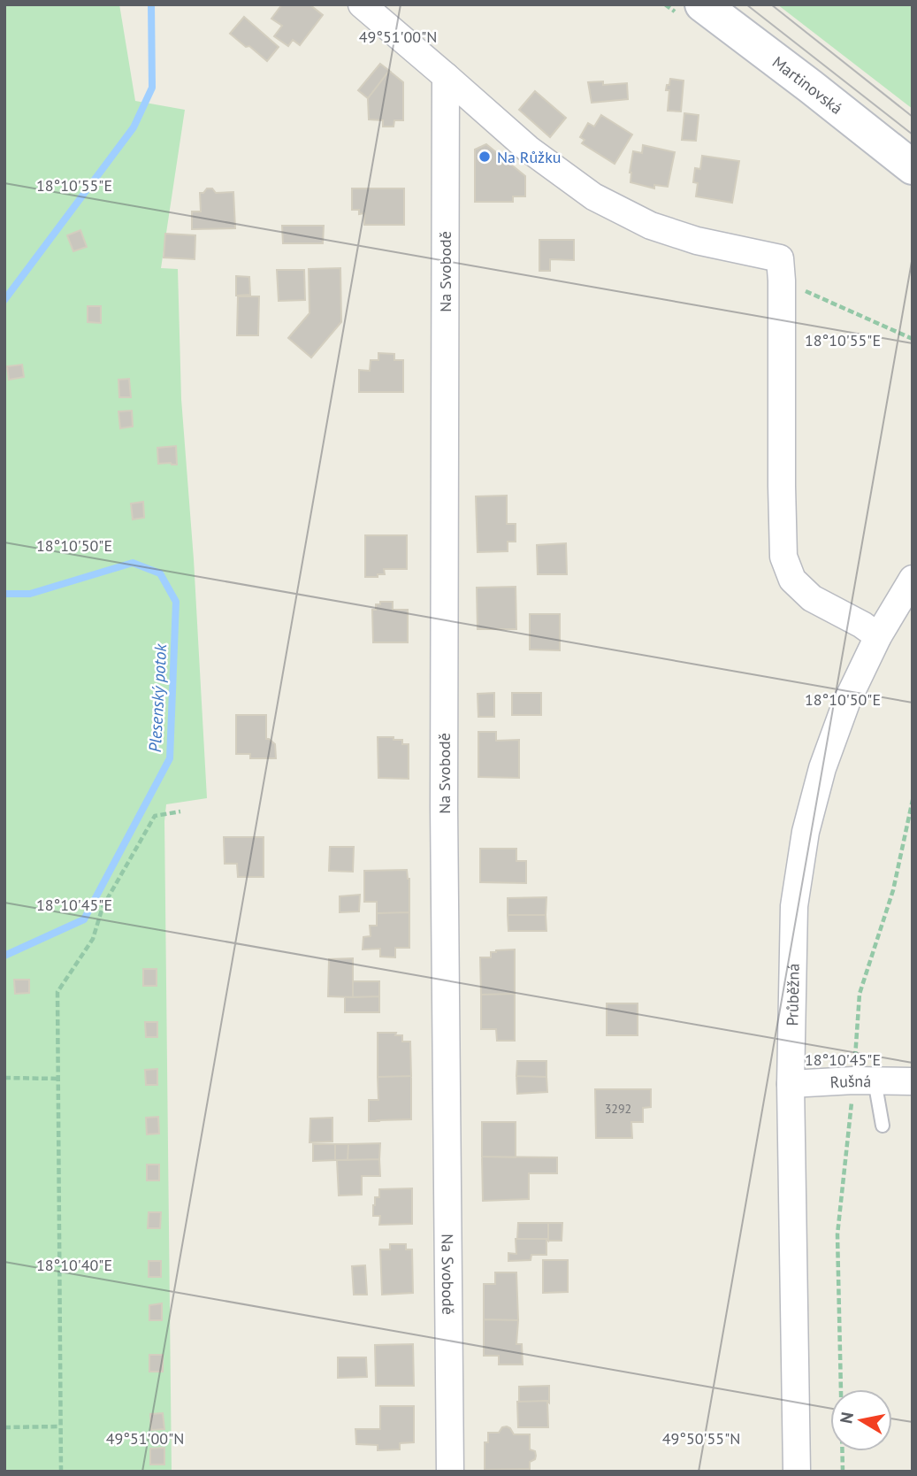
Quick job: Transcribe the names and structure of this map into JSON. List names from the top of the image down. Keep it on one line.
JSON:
{"streets":{"street":["Martinovská","Na Svobodě","Průběžná","Rušná"]},"crossings":[["Průběžná","Rušná"]],"water":["Plesenský potok"],"places":["Na Růžku"],"house_numbers":["3292"],"north":"left","coordinates":["49°51'00\"N","18°10'55\"E","18°10'50\"E","18°10'45\"E","18°10'40\"E","49°50'55\"N"]}
